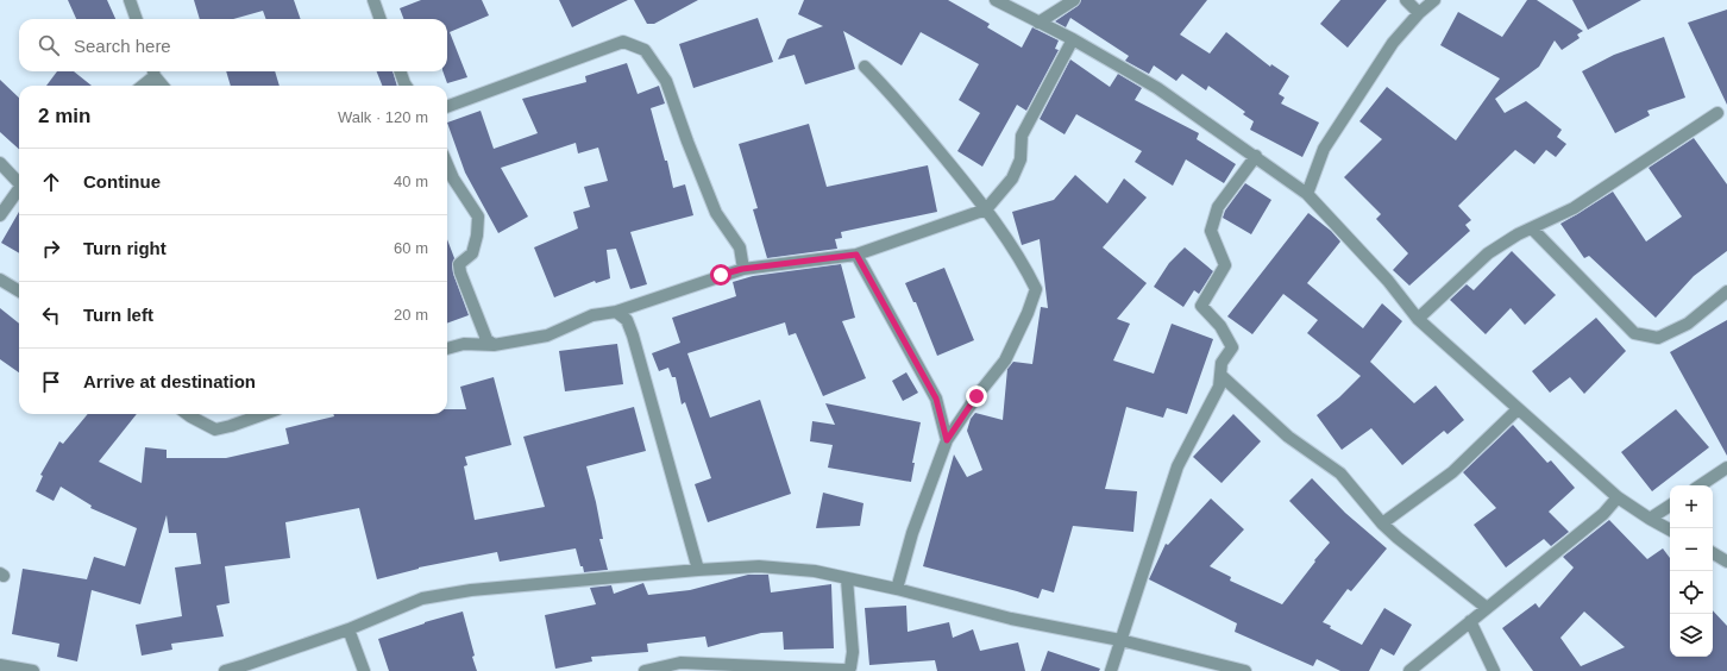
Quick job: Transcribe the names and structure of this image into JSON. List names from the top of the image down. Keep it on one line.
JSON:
{"page":{"search":"Search here","heading":["2 min","Walk · 120 m"],"list":[["Continue","40 m"],["Turn right","60 m"],["Turn left","20 m"],"Arrive at destination"],"map_buttons":["+","−"]}}
